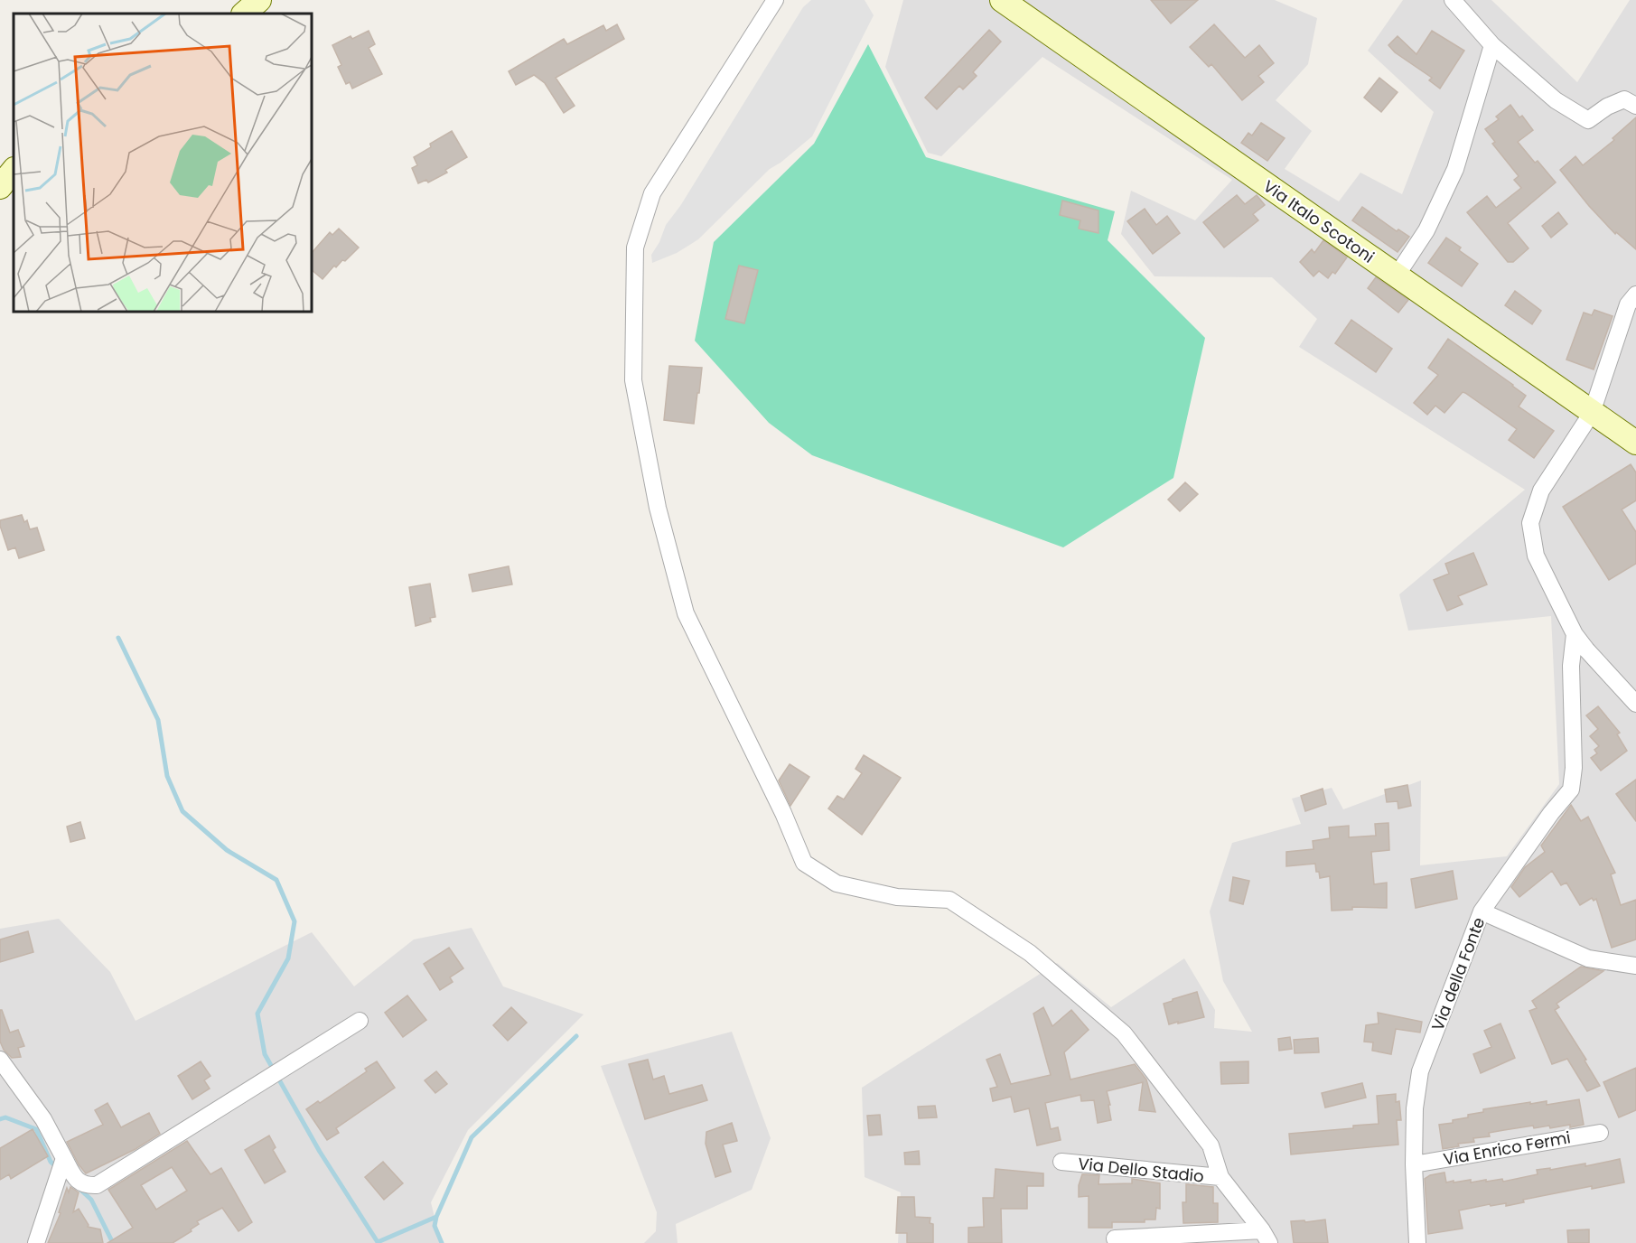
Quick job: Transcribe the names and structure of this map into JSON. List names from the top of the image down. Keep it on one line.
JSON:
{"streets":{"street":["Via Italo Scotoni","Via della Fonte","Via Enrico Fermi","Via Dello Stadio"]},"crossings":[["Via della Fonte","Via Enrico Fermi"]]}
